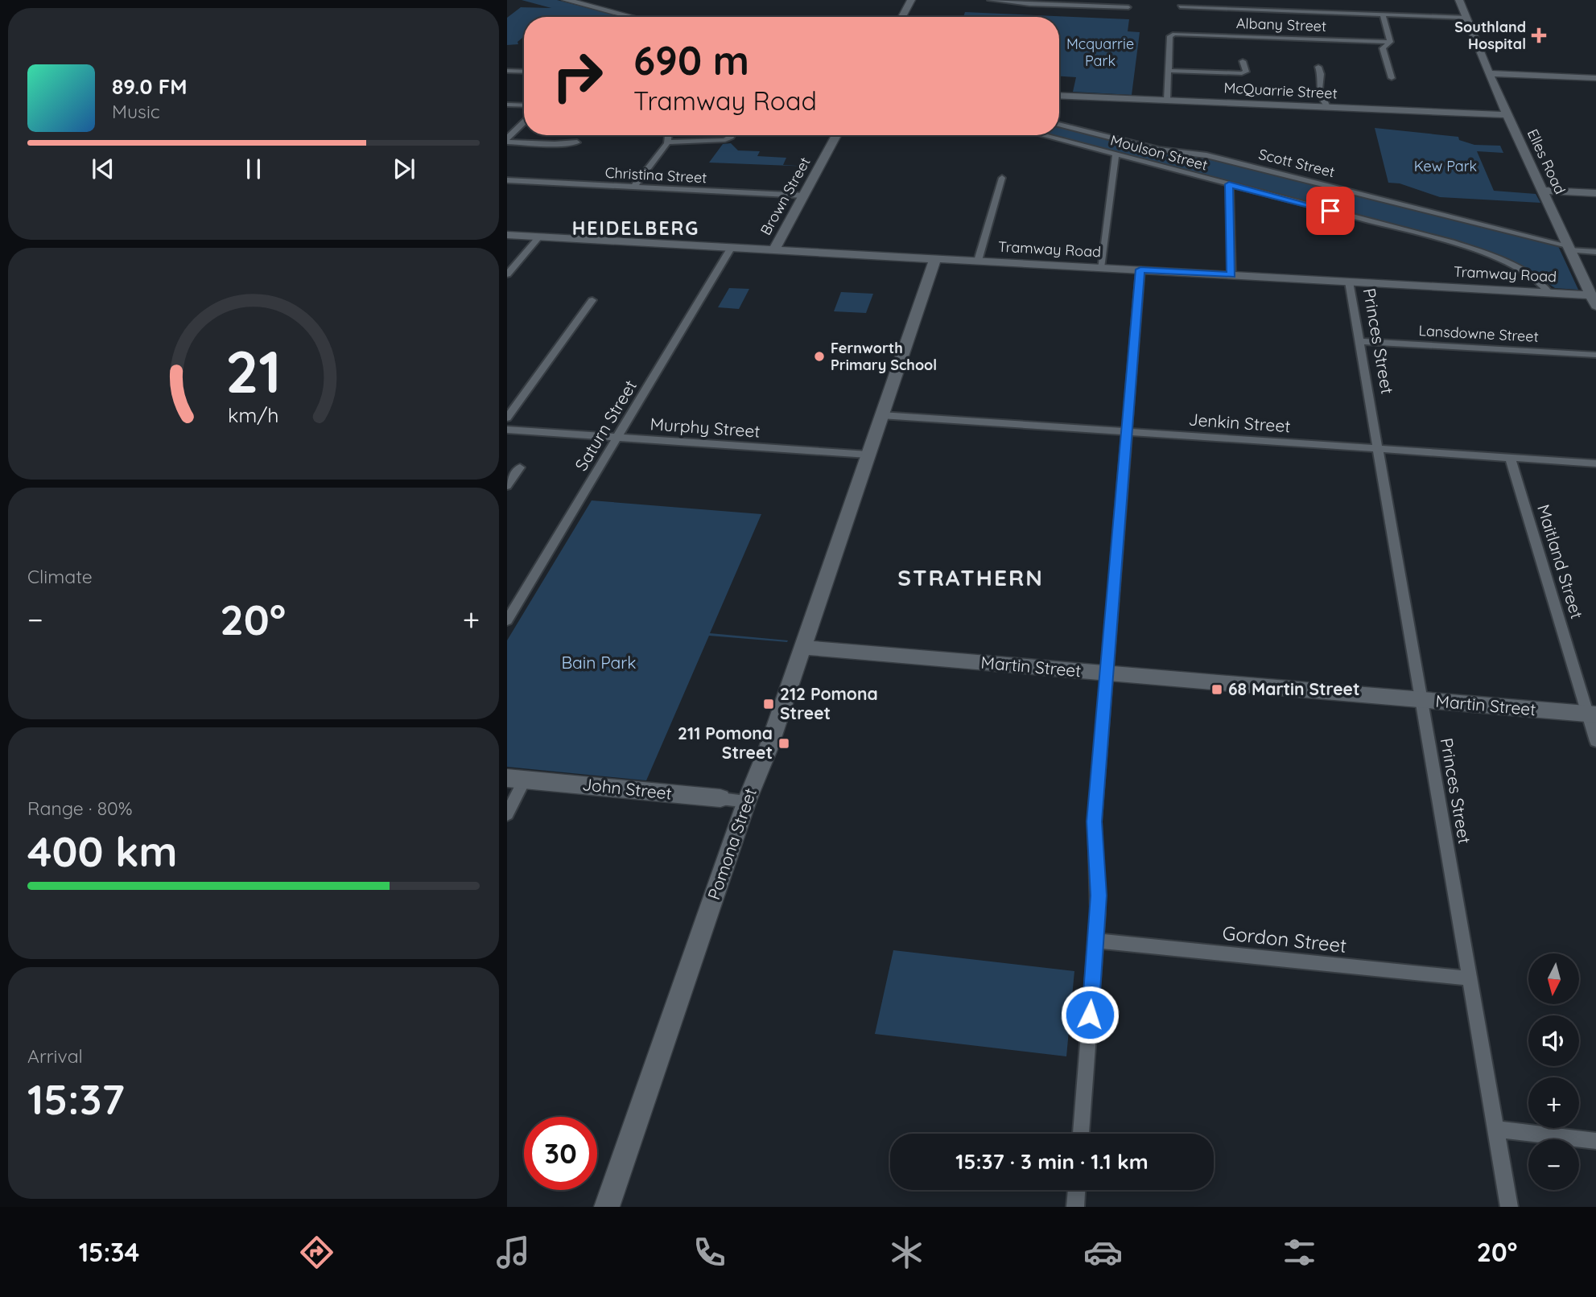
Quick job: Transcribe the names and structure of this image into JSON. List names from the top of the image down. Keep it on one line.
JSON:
{"streets":{"street":["Albany Street","McQuarrie Street","Moulson Street","Elles Road","Scott Street","Christina Street","Brown Street","Tramway Road","Lansdowne Street","Princes Street","Jenkin Street","Saturn Street","Murphy Street","Maitland Street","Martin Street","John Street","Pomona Street","Gordon Street"]},"crossings":[["McQuarrie Street","Elles Road"],["Moulson Street","Tramway Road"],["Elles Road","Scott Street"],["Elles Road","Tramway Road"],["Christina Street","Brown Street"],["Brown Street","Tramway Road"],["Tramway Road","Princes Street"],["Tramway Road","Saturn Street"],["Tramway Road","Pomona Street"],["Lansdowne Street","Princes Street"],["Princes Street","Jenkin Street"],["Princes Street","Martin Street"],["Princes Street","Gordon Street"],["Jenkin Street","Maitland Street"],["Jenkin Street","Pomona Street"],["Saturn Street","Murphy Street"],["Murphy Street","Pomona Street"],["Maitland Street","Martin Street"],["Martin Street","Pomona Street"],["John Street","Pomona Street"]],"districts":["HEIDELBERG","STRATHERN"],"parks":["Mcquarrie Park","Kew Park","Bain Park"],"places":{"health":["Southland Hospital"],"other":["Fernworth Primary School"],"transit":["68 Martin Street","212 Pomona Street","211 Pomona Street"]},"north":"bottom","page":{"turn":["690 m","Tramway Road"],"song":["89.0 FM","Music"],"tile":["Climate",["Range · 80%","400 km"],["Arrival","15:37"]],"heat":["−","20°","+"],"map_buttons":["+","−"],"limit":"30","trip":"15:37 · 3 min · 1.1 km","tabs":["15:34","20°"],"gauge":["21","km/h"]}}
